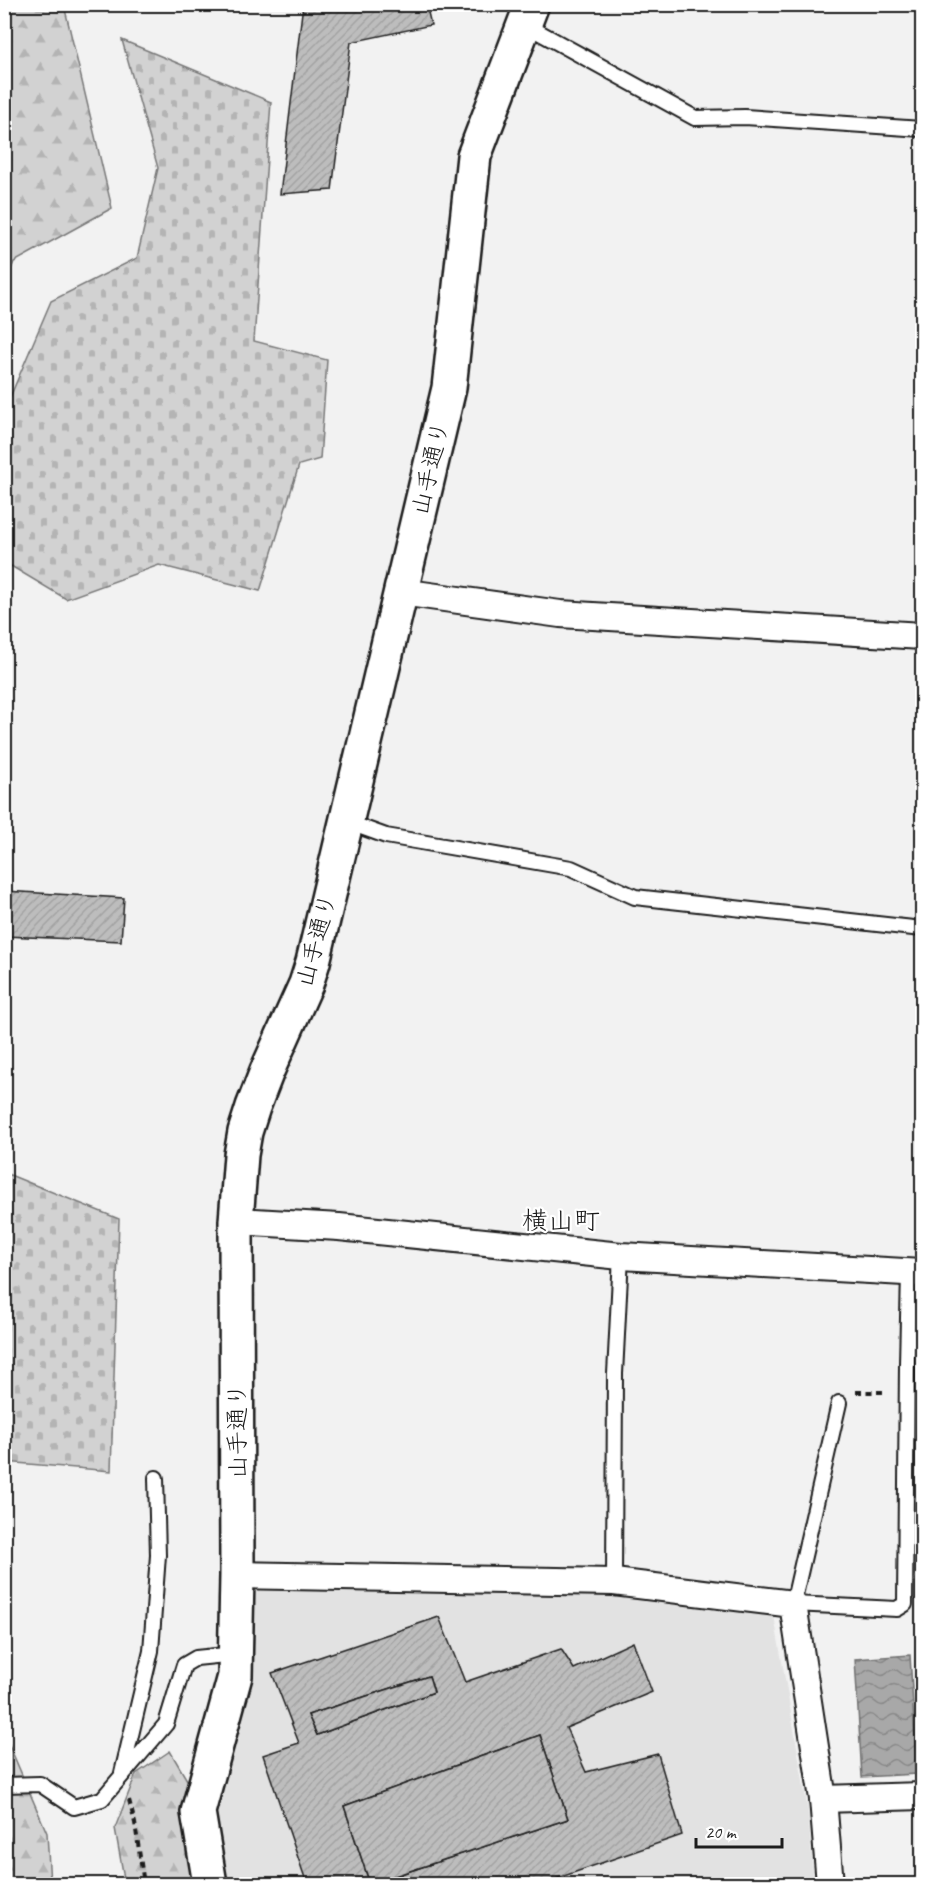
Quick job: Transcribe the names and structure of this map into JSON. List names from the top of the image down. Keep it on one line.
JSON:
{"streets":{"street":["山手通り"]},"districts":["横山町"],"scale_bar":"20 m"}
